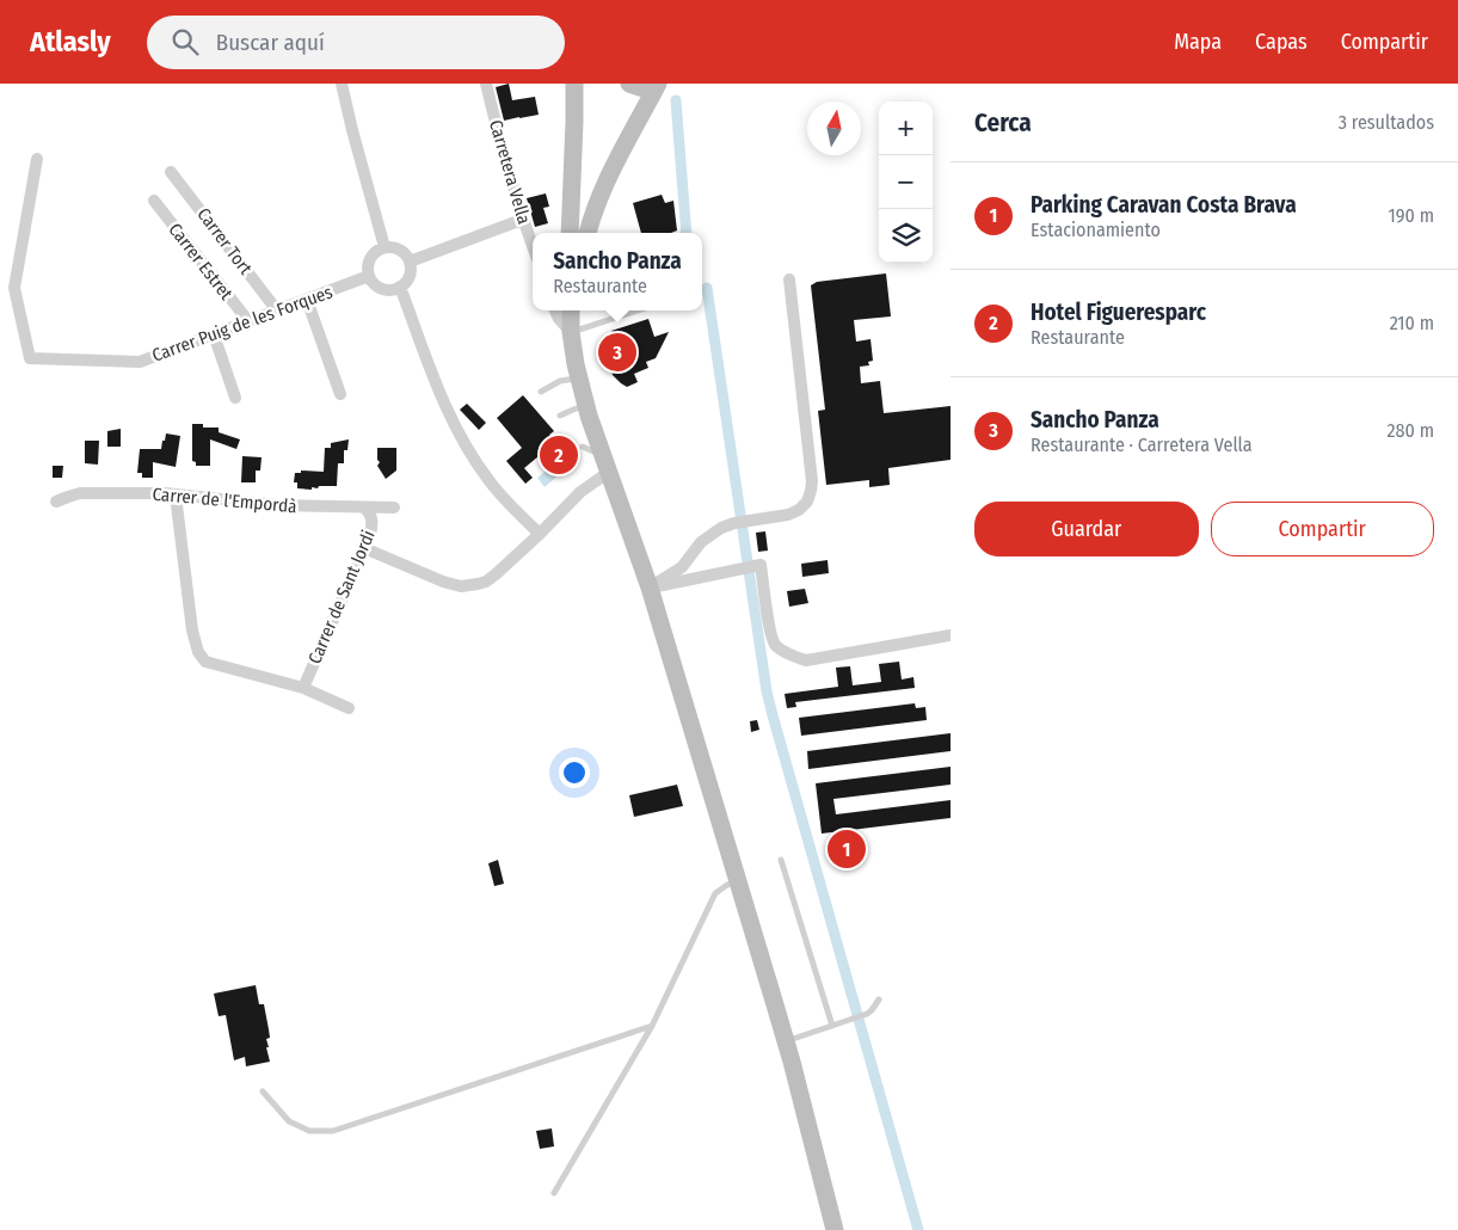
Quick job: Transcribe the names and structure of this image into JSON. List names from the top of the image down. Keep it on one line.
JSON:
{"streets":{"street":["Carretera Vella","Carrer Tort","Carrer Estret","Carrer Puig de les Forques","Carrer de l'Empordà","Carrer de Sant Jordi"]},"crossings":[["Carrer Tort","Carrer Puig de les Forques"],["Carrer Estret","Carrer Puig de les Forques"],["Carrer de l'Empordà","Carrer de Sant Jordi"]],"north":"top","page":{"header":"Atlasly","search":"Buscar aquí","nav":["Mapa","Capas","Compartir"],"heading":["Cerca","3 resultados"],"map_buttons":["+","−"],"list":[{"mark":"1","name":"Parking Caravan Costa Brava","note":"Estacionamiento","value":"190 m"},{"mark":"2","name":"Hotel Figueresparc","note":"Restaurante","value":"210 m"},{"mark":"3","name":"Sancho Panza","note":"Restaurante · Carretera Vella","value":"280 m"}],"popup":["Sancho Panza","Restaurante"],"pins":["3","2","1"],"buttons":["Guardar","Compartir"]}}
